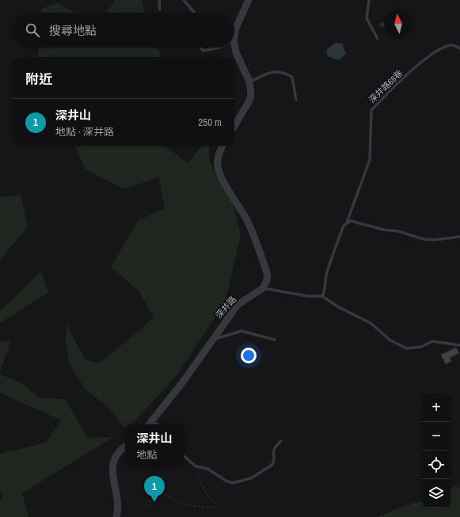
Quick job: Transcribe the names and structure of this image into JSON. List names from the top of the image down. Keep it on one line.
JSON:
{"streets":{"street":["深井路"],"lane":["深井路68巷"]},"north":"top","page":{"search":"搜尋地點","heading":"附近","list":[{"mark":"1","name":"深井山","note":"地點 · 深井路","value":"250 m"}],"map_buttons":["+","−"],"popup":["深井山","地點"],"pins":"1"}}
